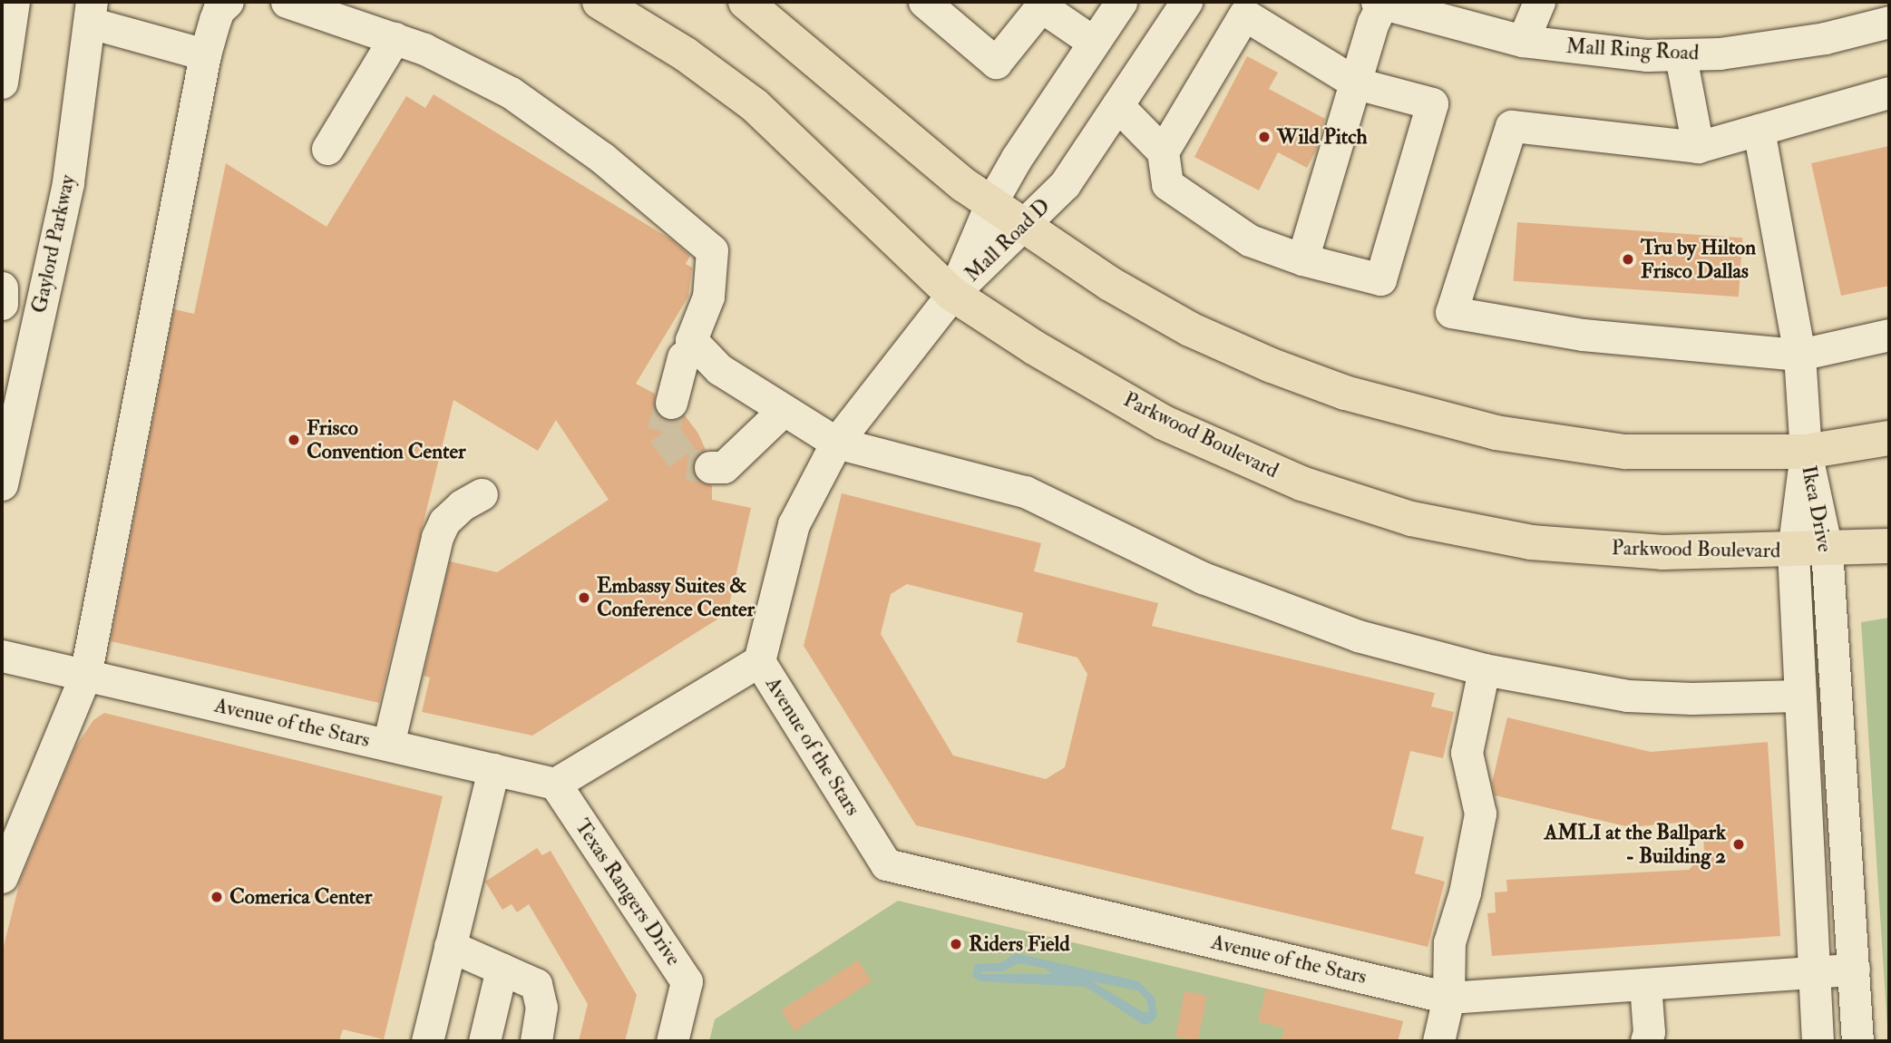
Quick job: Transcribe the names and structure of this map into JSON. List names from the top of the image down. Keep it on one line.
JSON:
{"streets":{"main road":["Parkwood Boulevard"],"street":["Mall Ring Road","Mall Road D","Gaylord Parkway","Ikea Drive","Avenue of the Stars","Texas Rangers Drive"]},"crossings":[["Mall Road D","Parkwood Boulevard"],["Parkwood Boulevard","Ikea Drive"],["Ikea Drive","Avenue of the Stars"],["Avenue of the Stars","Texas Rangers Drive"]],"places":["Wild Pitch","Tru by Hilton Frisco Dallas","Frisco Convention Center","Embassy Suites & Conference Center","AMLI at the Ballpark - Building 2","Comerica Center","Riders Field"]}
